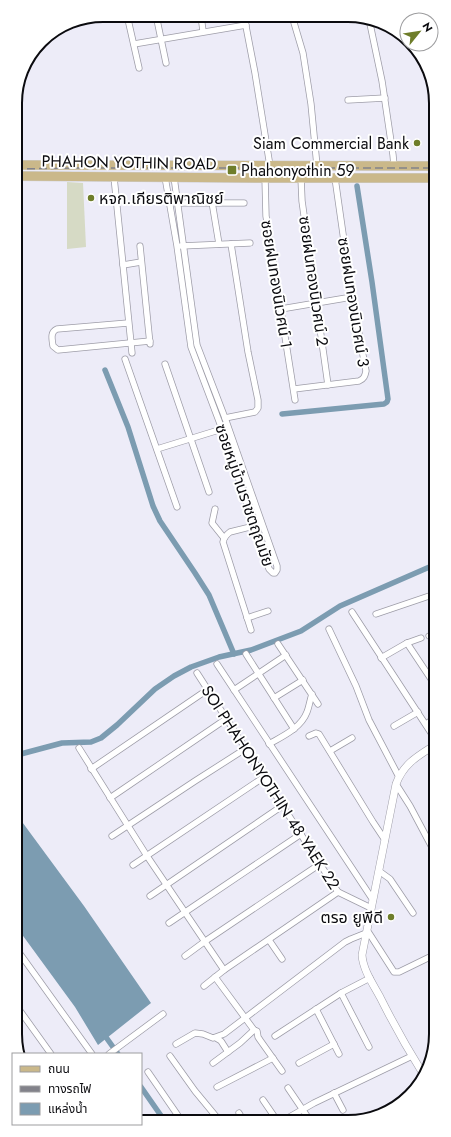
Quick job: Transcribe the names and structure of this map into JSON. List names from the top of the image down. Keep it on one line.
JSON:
{"streets":{"main road":["PHAHON YOTHIN ROAD"],"street":["ซอยฝนทองนิเวศน์ 2","ซอยฝนทองนิเวศน์ 1","ซอยฝนทองนิเวศน์ 3","ซอยหมู่บ้านราชตฤณมัย","SOI PHAHONYOTHIN 48 YAEK 22"]},"crossings":[["PHAHON YOTHIN ROAD","ซอยฝนทองนิเวศน์ 2"],["PHAHON YOTHIN ROAD","ซอยฝนทองนิเวศน์ 1"],["PHAHON YOTHIN ROAD","ซอยฝนทองนิเวศน์ 3"],["PHAHON YOTHIN ROAD","ซอยหมู่บ้านราชตฤณมัย"],["ซอยฝนทองนิเวศน์ 2","ซอยฝนทองนิเวศน์ 3"],["ซอยฝนทองนิเวศน์ 1","ซอยฝนทองนิเวศน์ 3"]],"places":{"other":["Siam Commercial Bank","หจก.เกียรติพาณิชย์","ตรอ ยูพีดี"],"transit":["Phahonyothin 59"]},"legend":["ถนน","ทางรถไฟ","แหล่งน้ำ"],"north":"top right"}
